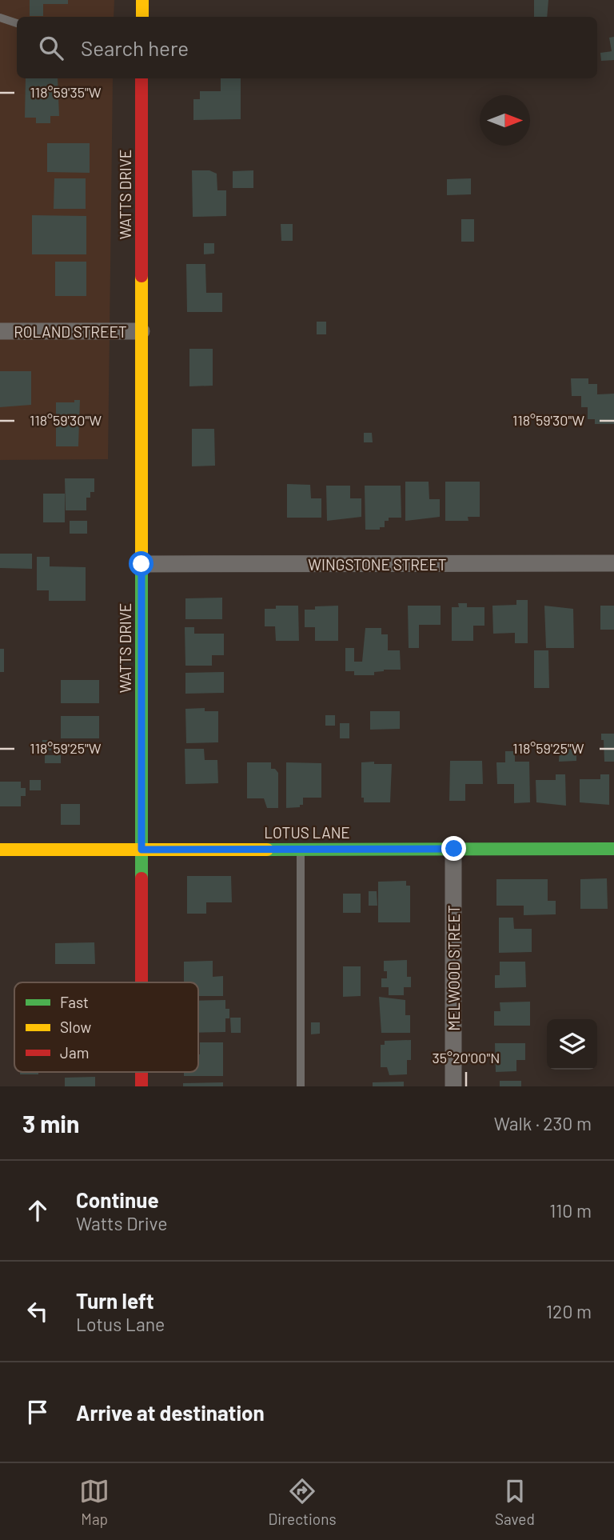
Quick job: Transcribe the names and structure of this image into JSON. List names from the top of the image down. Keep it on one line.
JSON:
{"streets":{"street":["WATTS DRIVE","ROLAND STREET","WINGSTONE STREET","LOTUS LANE","MELWOOD STREET"]},"crossings":[["WATTS DRIVE","ROLAND STREET"],["WATTS DRIVE","WINGSTONE STREET"],["WATTS DRIVE","LOTUS LANE"],["LOTUS LANE","MELWOOD STREET"]],"legend":["Fast","Slow","Jam"],"north":"right","page":{"search":"Search here","heading":["3 min","Walk · 230 m"],"list":[["Continue","Watts Drive","110 m"],["Turn left","Lotus Lane","120 m"],"Arrive at destination"],"nav":["Map","Directions","Saved"]},"coordinates":["118°59'35\"W","118°59'30\"W","118°59'25\"W","35°20'00\"N"]}
